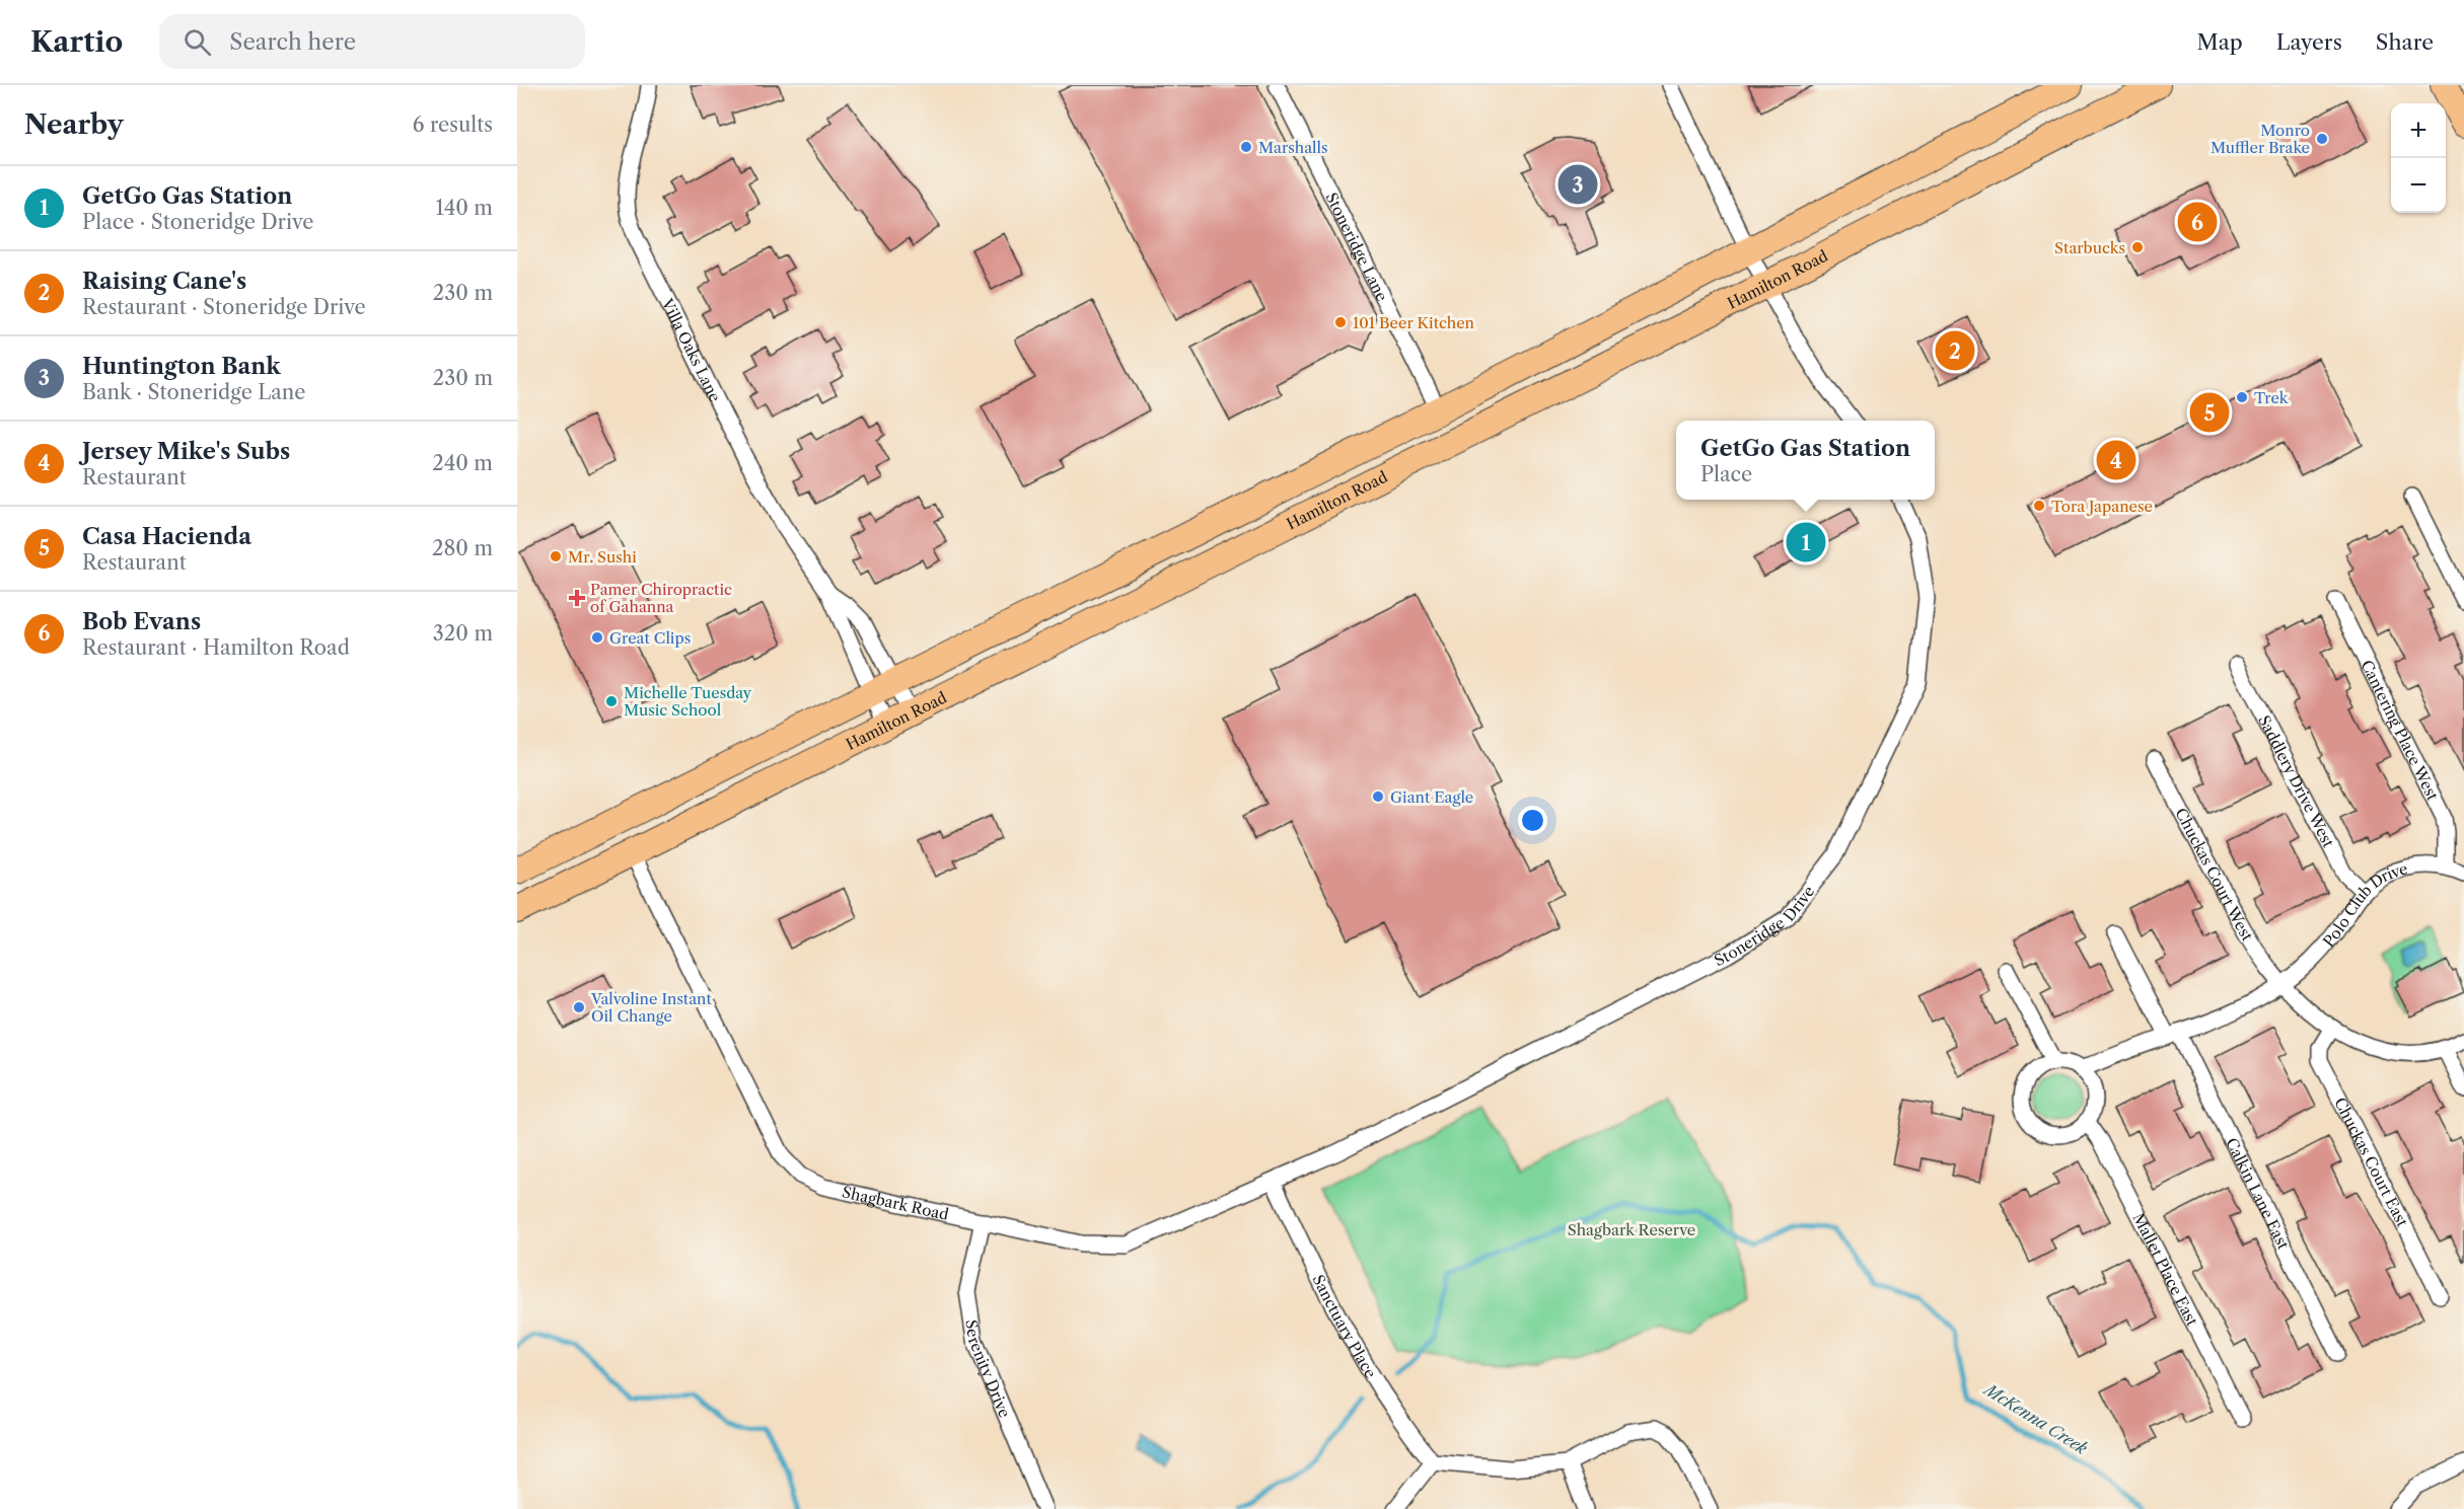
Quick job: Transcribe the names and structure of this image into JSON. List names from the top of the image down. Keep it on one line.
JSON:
{"streets":{"main road":["Hamilton Road"],"street":["Stoneridge Lane","Villa Oaks Lane","Cantering Place West","Saddlery Drive West","Chuckas Court West","Polo Club Drive","Stoneridge Drive","Chuckas Court East","Calkin Lane East","Shagbark Road","Mallet Place East","Sanctuary Place","Serenity Drive"]},"crossings":[["Hamilton Road","Villa Oaks Lane"],["Hamilton Road","Shagbark Road"],["Cantering Place West","Polo Club Drive"],["Saddlery Drive West","Polo Club Drive"],["Chuckas Court West","Polo Club Drive"],["Polo Club Drive","Calkin Lane East"],["Polo Club Drive","Mallet Place East"],["Stoneridge Drive","Shagbark Road"],["Shagbark Road","Sanctuary Place"],["Shagbark Road","Serenity Drive"]],"water":["McKenna Creek"],"parks":["Shagbark Reserve"],"places":{"other":["Monro Muffler Brake","Marshalls","Starbucks","101 Beer Kitchen","Trek","Tora Japanese","Mr. Sushi","Great Clips","Michelle Tuesday Music School","Giant Eagle","Valvoline Instant Oil Change"],"health":["Pamer Chiropractic of Gahanna"]},"page":{"header":"Kartio","search":"Search here","nav":["Map","Layers","Share"],"heading":["Nearby","6 results"],"map_buttons":["+","−"],"pins":["3","6","2","5","4","1"],"list":[{"mark":"1","name":"GetGo Gas Station","note":"Place · Stoneridge Drive","value":"140 m"},{"mark":"2","name":"Raising Cane's","note":"Restaurant · Stoneridge Drive","value":"230 m"},{"mark":"3","name":"Huntington Bank","note":"Bank · Stoneridge Lane","value":"230 m"},{"mark":"4","name":"Jersey Mike's Subs","note":"Restaurant","value":"240 m"},{"mark":"5","name":"Casa Hacienda","note":"Restaurant","value":"280 m"},{"mark":"6","name":"Bob Evans","note":"Restaurant · Hamilton Road","value":"320 m"}],"popup":["GetGo Gas Station","Place"]}}
